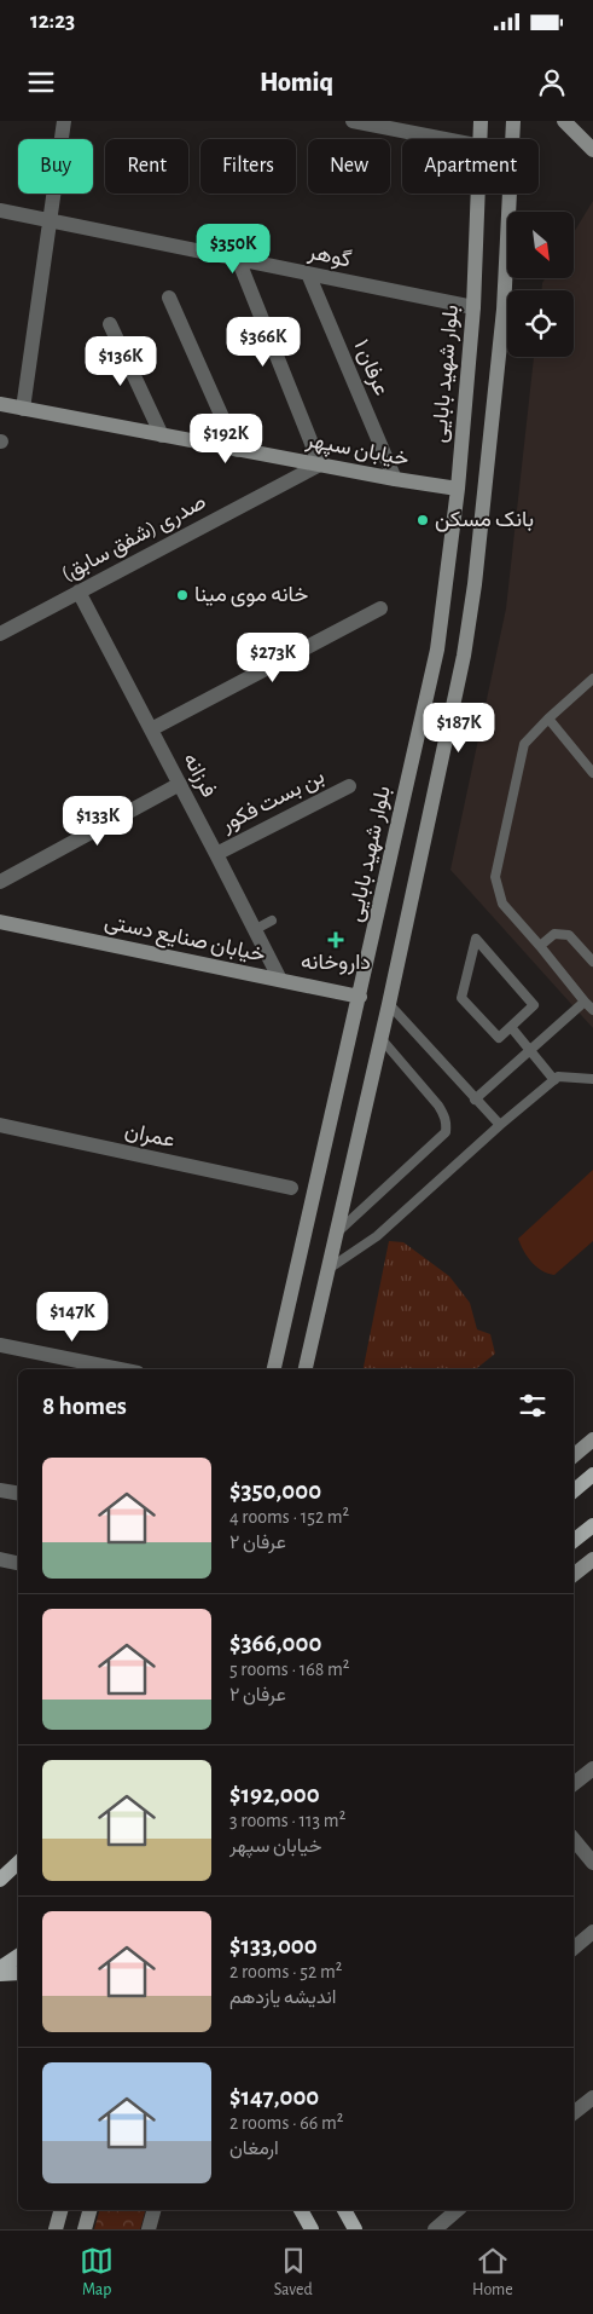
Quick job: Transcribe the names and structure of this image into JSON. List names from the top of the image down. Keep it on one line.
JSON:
{"streets":{"main road":["بلوار شهید بابایی","خیابان سپهر","خیابان صنایع دستی"],"street":["گوهر","عرفان ۱","صدری (شفق سابق)","فرزانه","بن بست فكور","عمران"]},"crossings":[["گوهر","عرفان ۱"],["گوهر","بلوار شهید بابایی"],["عرفان ۱","خیابان سپهر"],["بلوار شهید بابایی","خیابان سپهر"],["بلوار شهید بابایی","خیابان صنایع دستی"],["خیابان سپهر","صدری (شفق سابق)"],["صدری (شفق سابق)","فرزانه"],["فرزانه","بن بست فكور"],["فرزانه","خیابان صنایع دستی"]],"places":{"other":["بانک مسکن","خانه موی مینا"],"health":["داروخانه"]},"north":"bottom right","page":{"status":"12:23","header":"Homiq","chip":["Buy","Rent","Filters","New","Apartment"],"price":["$350K","$366K","$136K","$192K","$273K","$187K","$133K","$147K"],"heading":"8 homes","list":[{"name":"$350,000","note":"4 rooms · 152 m² · عرفان ۲"},{"name":"$366,000","note":"5 rooms · 168 m² · عرفان ۲"},{"name":"$192,000","note":"3 rooms · 113 m² · خیابان سپهر"},{"name":"$133,000","note":"2 rooms · 52 m² · اندیشه یازدهم"},{"name":"$147,000","note":"2 rooms · 66 m² · ارمغان"}],"tabs":["Map","Saved","Home"]}}
